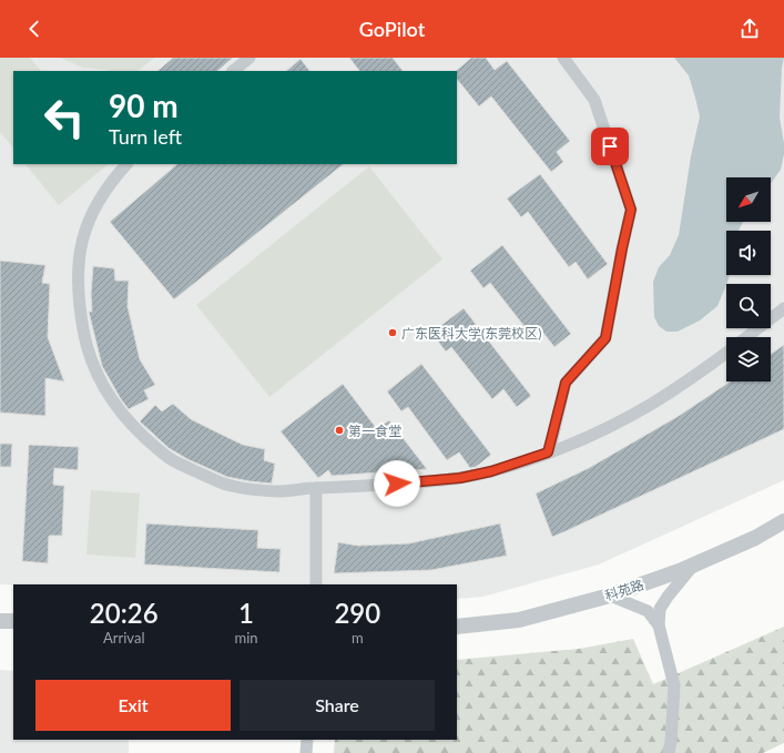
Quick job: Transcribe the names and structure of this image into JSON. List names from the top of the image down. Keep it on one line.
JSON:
{"streets":{"street":["科苑路"]},"places":["广东医科大学(东莞校区)","第一食堂"],"north":"bottom left","page":{"header":"GoPilot","turn":["90 m","Turn left"],"eta":["20:26","Arrival","1","min","290","m"],"buttons":["Exit","Share"]}}
